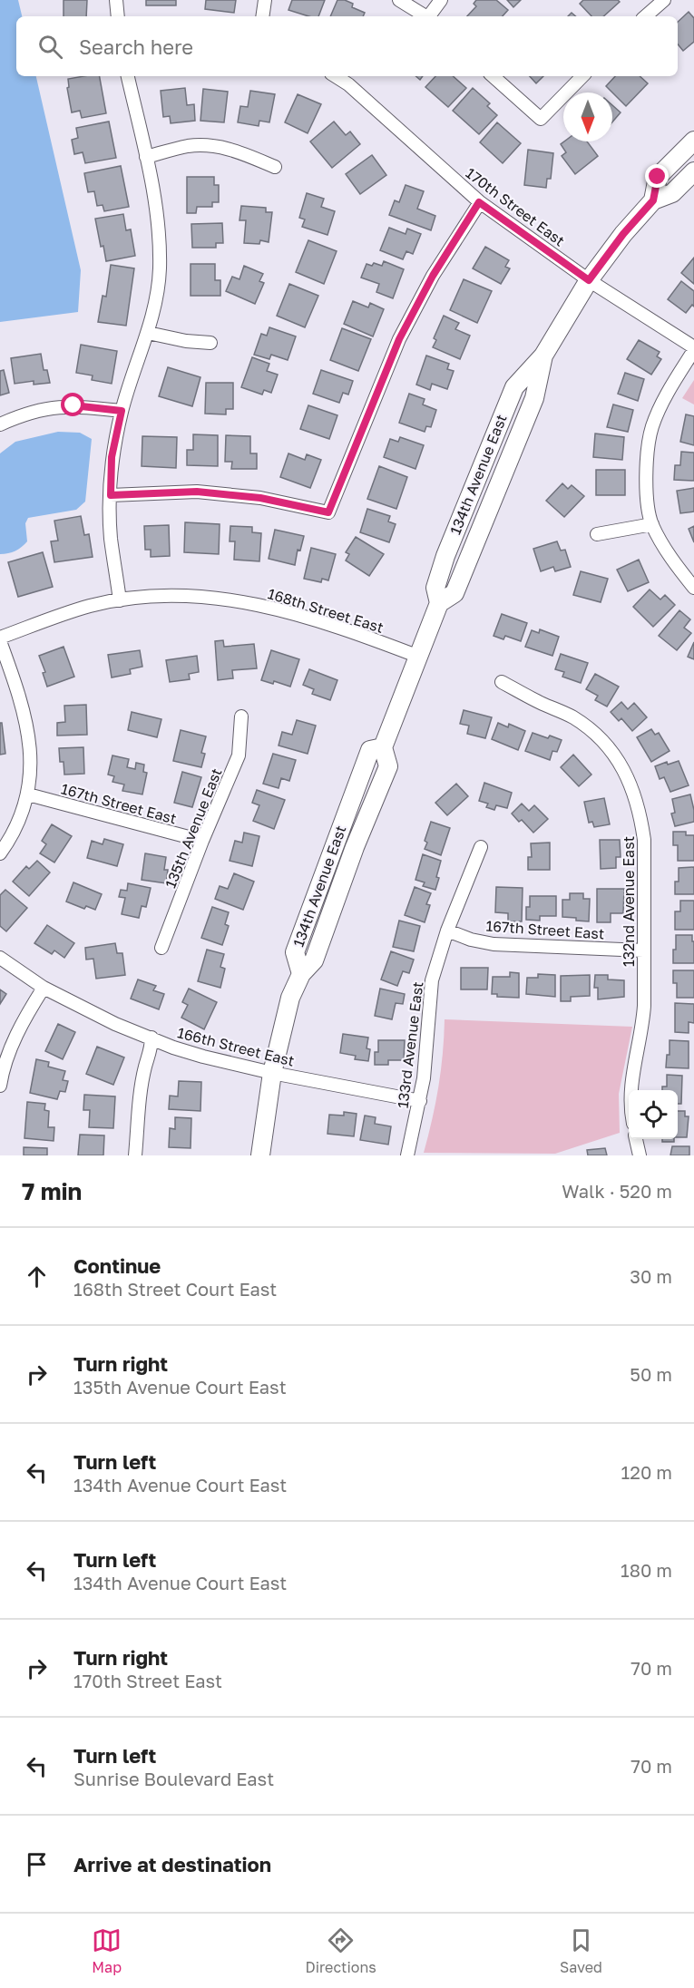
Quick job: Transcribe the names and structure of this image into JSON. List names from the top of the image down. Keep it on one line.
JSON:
{"streets":{"street":["170th Street East","134th Avenue East","168th Street East","167th Street East","135th Avenue East","132nd Avenue East","133rd Avenue East","166th Street East"]},"crossings":[["170th Street East","134th Avenue East"],["134th Avenue East","168th Street East"],["134th Avenue East","166th Street East"],["167th Street East","135th Avenue East"],["167th Street East","132nd Avenue East"],["167th Street East","133rd Avenue East"],["133rd Avenue East","166th Street East"]],"north":"bottom","page":{"search":"Search here","heading":["7 min","Walk · 520 m"],"list":[["Continue","168th Street Court East","30 m"],["Turn right","135th Avenue Court East","50 m"],["Turn left","134th Avenue Court East","120 m"],["Turn left","134th Avenue Court East","180 m"],["Turn right","170th Street East","70 m"],["Turn left","Sunrise Boulevard East","70 m"],"Arrive at destination"],"nav":["Map","Directions","Saved"]}}
